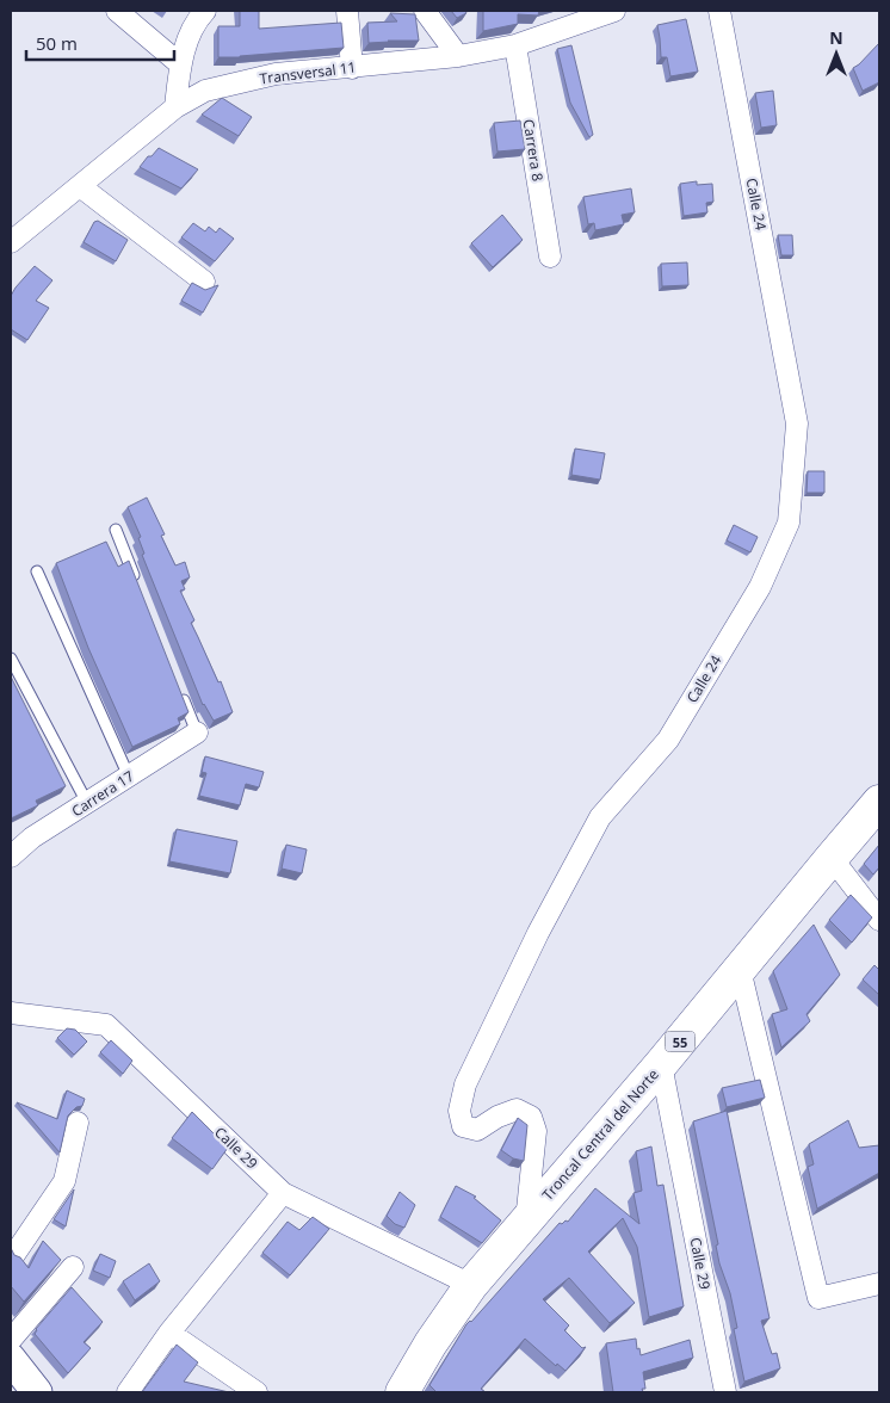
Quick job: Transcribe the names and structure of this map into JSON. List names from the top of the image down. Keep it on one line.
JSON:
{"streets":{"highway":["55","Troncal Central del Norte"],"street":["Transversal 11","Carrera 8","Calle 24","Carrera 17","Calle 29"]},"crossings":[["Transversal 11","Carrera 8"],["Calle 24","Troncal Central del Norte"],["Troncal Central del Norte","Calle 29"]],"scale_bar":"50 m","north":"top"}
